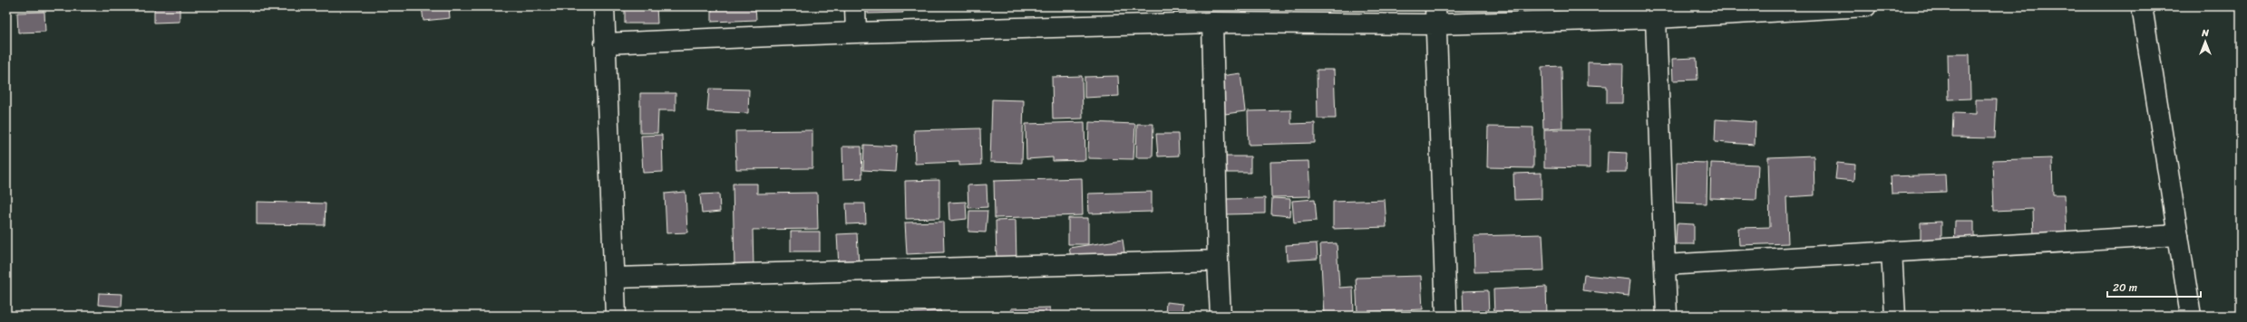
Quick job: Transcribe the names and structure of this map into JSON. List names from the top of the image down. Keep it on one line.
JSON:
{"scale_bar":"20 m","north":"top"}
